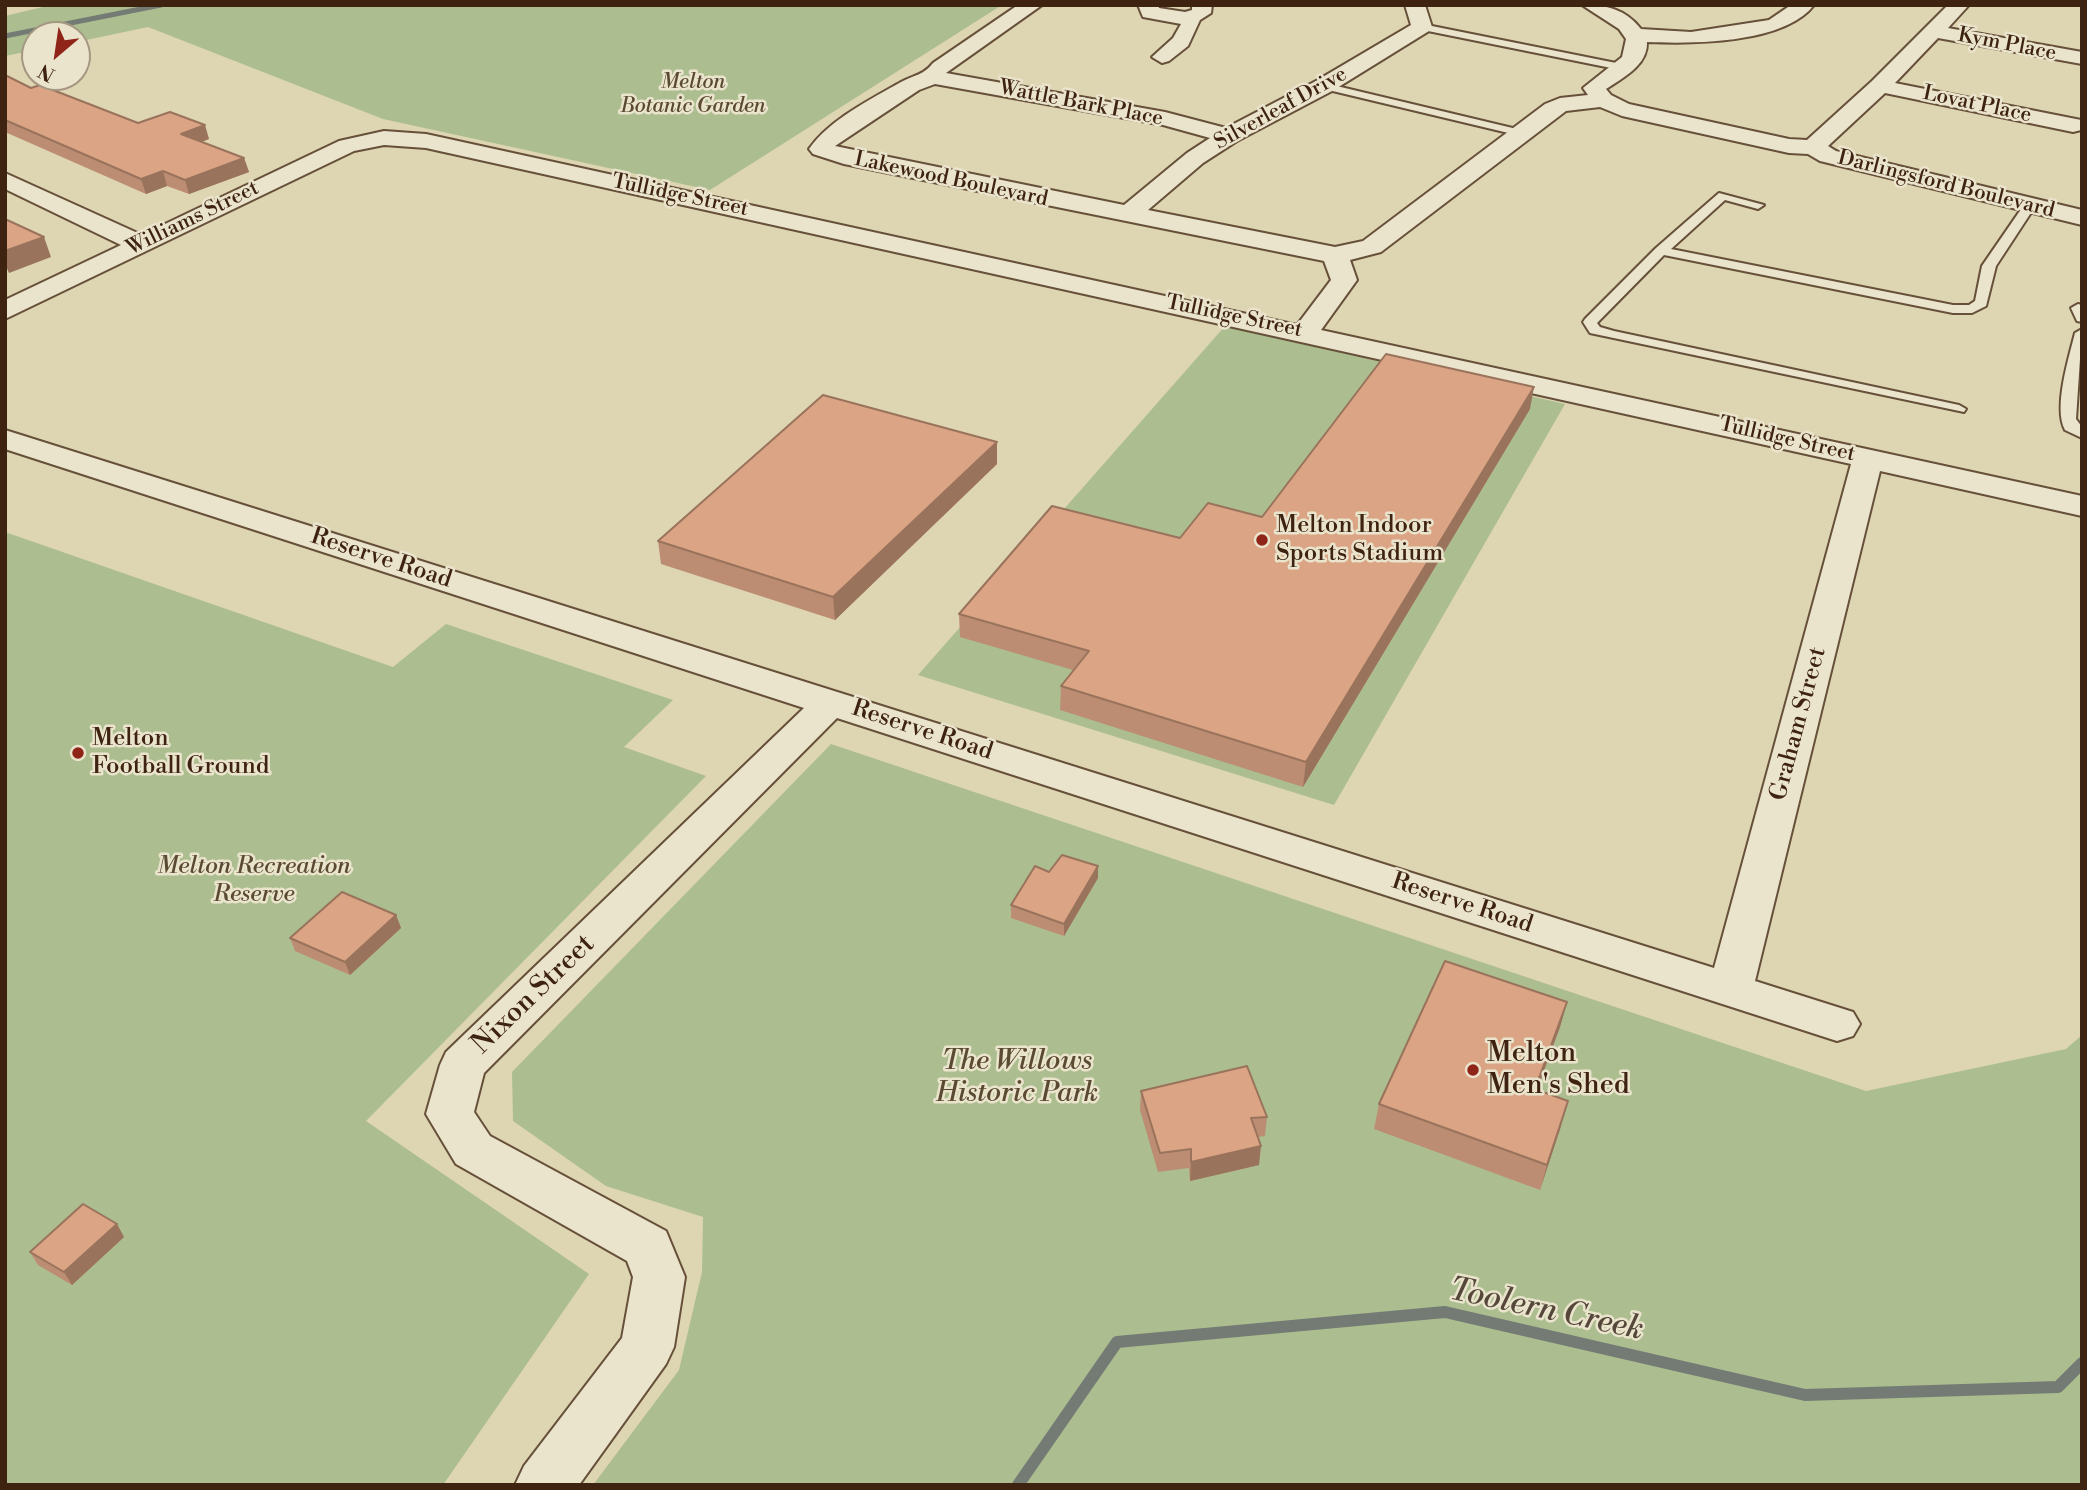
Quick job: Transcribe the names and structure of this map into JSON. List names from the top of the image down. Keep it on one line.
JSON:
{"streets":{"street":["Kym Place","Wattle Bark Place","Lovat Place","Silverleaf Drive","Lakewood Boulevard","Darlingsford Boulevard","Tullidge Street","Williams Street","Reserve Road","Graham Street","Nixon Street"]},"crossings":[["Kym Place","Darlingsford Boulevard"],["Wattle Bark Place","Silverleaf Drive"],["Wattle Bark Place","Lakewood Boulevard"],["Lovat Place","Darlingsford Boulevard"],["Silverleaf Drive","Lakewood Boulevard"],["Lakewood Boulevard","Darlingsford Boulevard"],["Tullidge Street","Williams Street"],["Tullidge Street","Graham Street"],["Reserve Road","Graham Street"],["Reserve Road","Nixon Street"]],"water":["Toolern Creek"],"parks":["Melton Botanic Garden","Melton Recreation Reserve","The Willows Historic Park"],"places":["Melton Indoor Sports Stadium","Melton Football Ground","Melton Men's Shed"],"north":"bottom left"}
